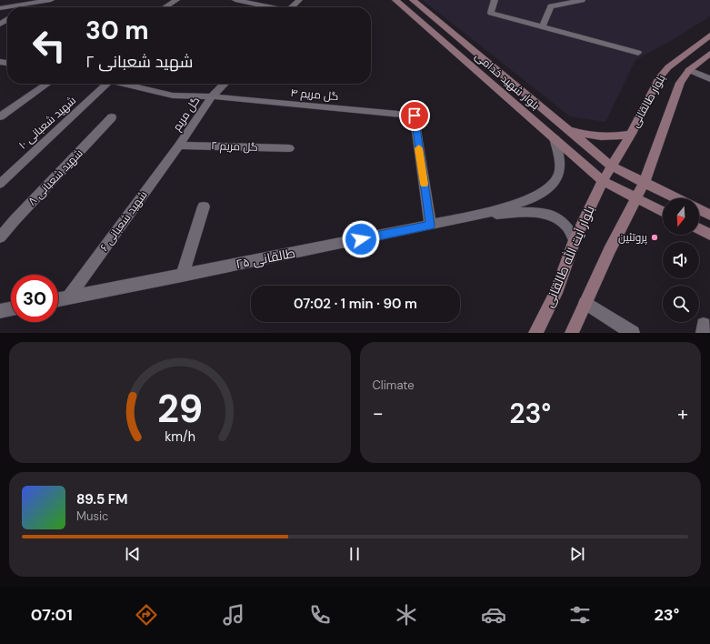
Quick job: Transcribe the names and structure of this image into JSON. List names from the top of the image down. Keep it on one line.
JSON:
{"streets":{"main road":["بلوار شهید خدامی","بلوار طالقانی","بلوار آیت الله طالقانی"],"street":["گل مریم ۴","گل مریم","شهید شعبانی ۱۰","گل مریم ۲","شهید شعبانی ۸","شهید شعبانی ۶","طالقانی ۲۵"]},"crossings":[["بلوار شهید خدامی","بلوار طالقانی"],["بلوار شهید خدامی","بلوار آیت الله طالقانی"],["گل مریم ۴","گل مریم"],["گل مریم ۴","طالقانی ۲۵"],["بلوار طالقانی","بلوار آیت الله طالقانی"],["گل مریم","گل مریم ۲"],["گل مریم","شهید شعبانی ۶"],["گل مریم ۲","شهید شعبانی ۶"],["شهید شعبانی ۶","طالقانی ۲۵"]],"places":["پروتئین"],"north":"bottom","page":{"turn":["30 m","شهید شعبانی ۲"],"limit":"30","trip":"07:02 · 1 min · 90 m","tile":"Climate","heat":["−","23°","+"],"song":["89.5 FM","Music"],"tabs":["07:01","23°"],"gauge":["29","km/h"]}}
